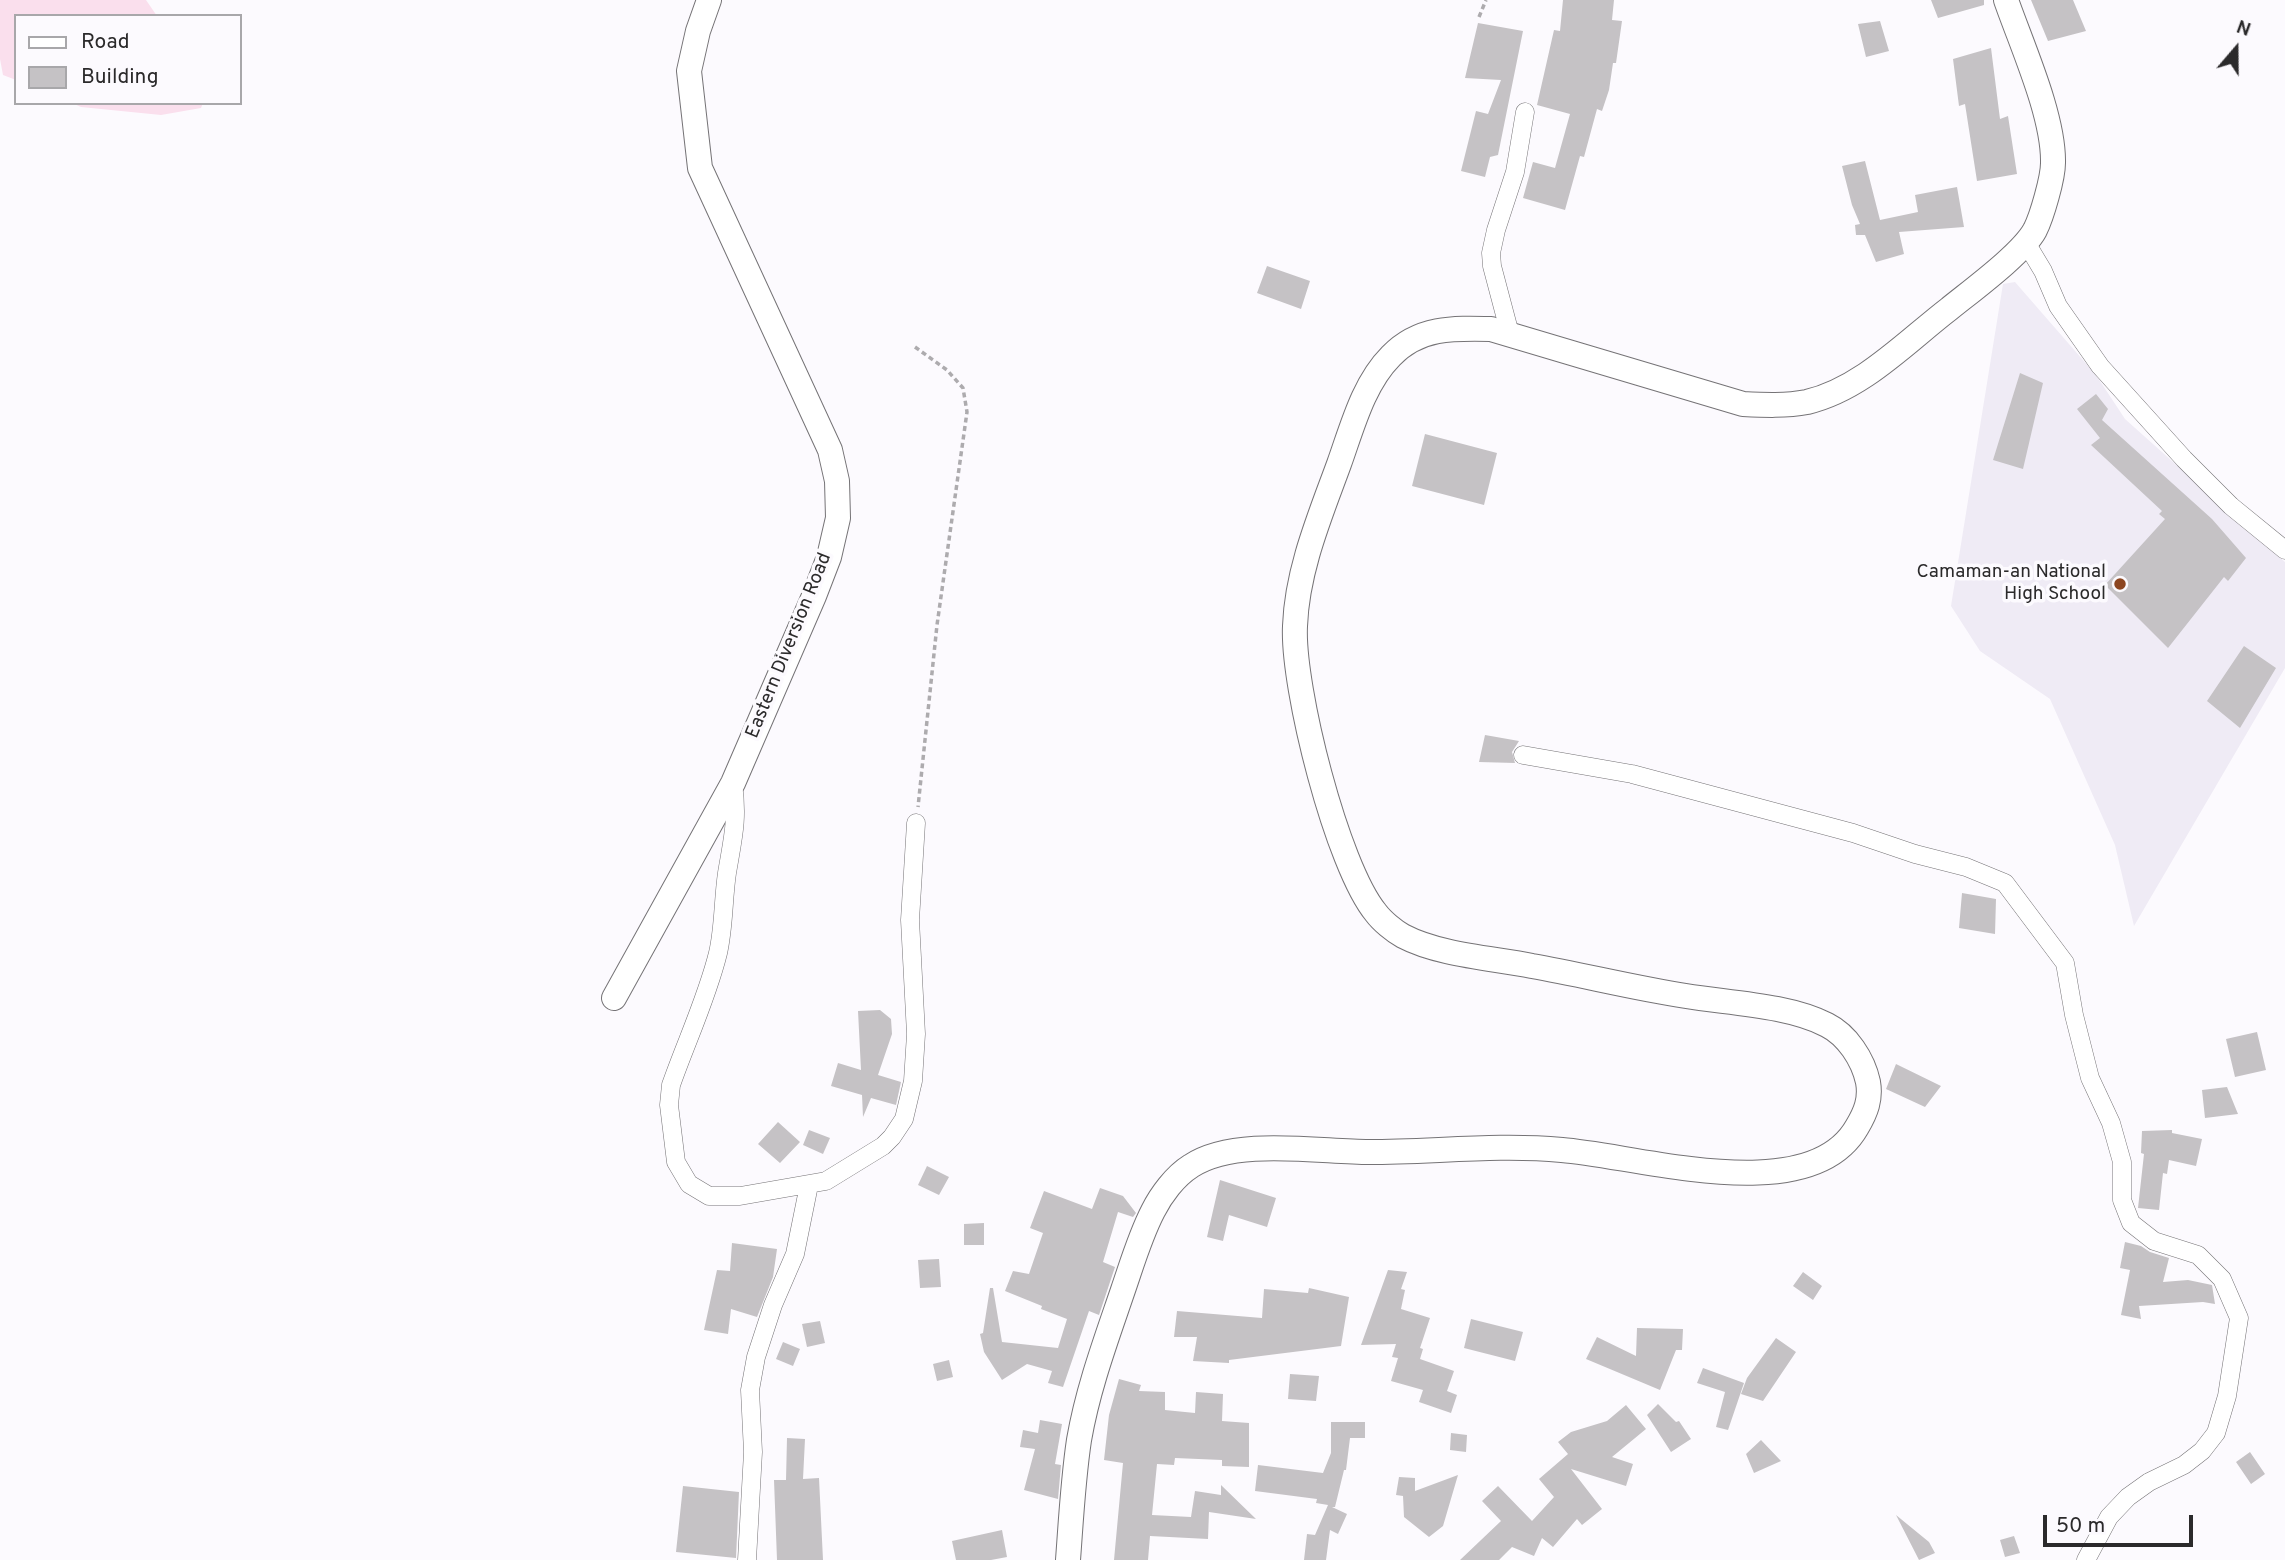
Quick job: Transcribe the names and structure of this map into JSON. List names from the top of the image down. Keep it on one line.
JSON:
{"streets":{"main road":["Eastern Diversion Road"]},"places":["Camaman-an National High School"],"legend":["Road","Building"],"scale_bar":"50 m","north":"top"}
